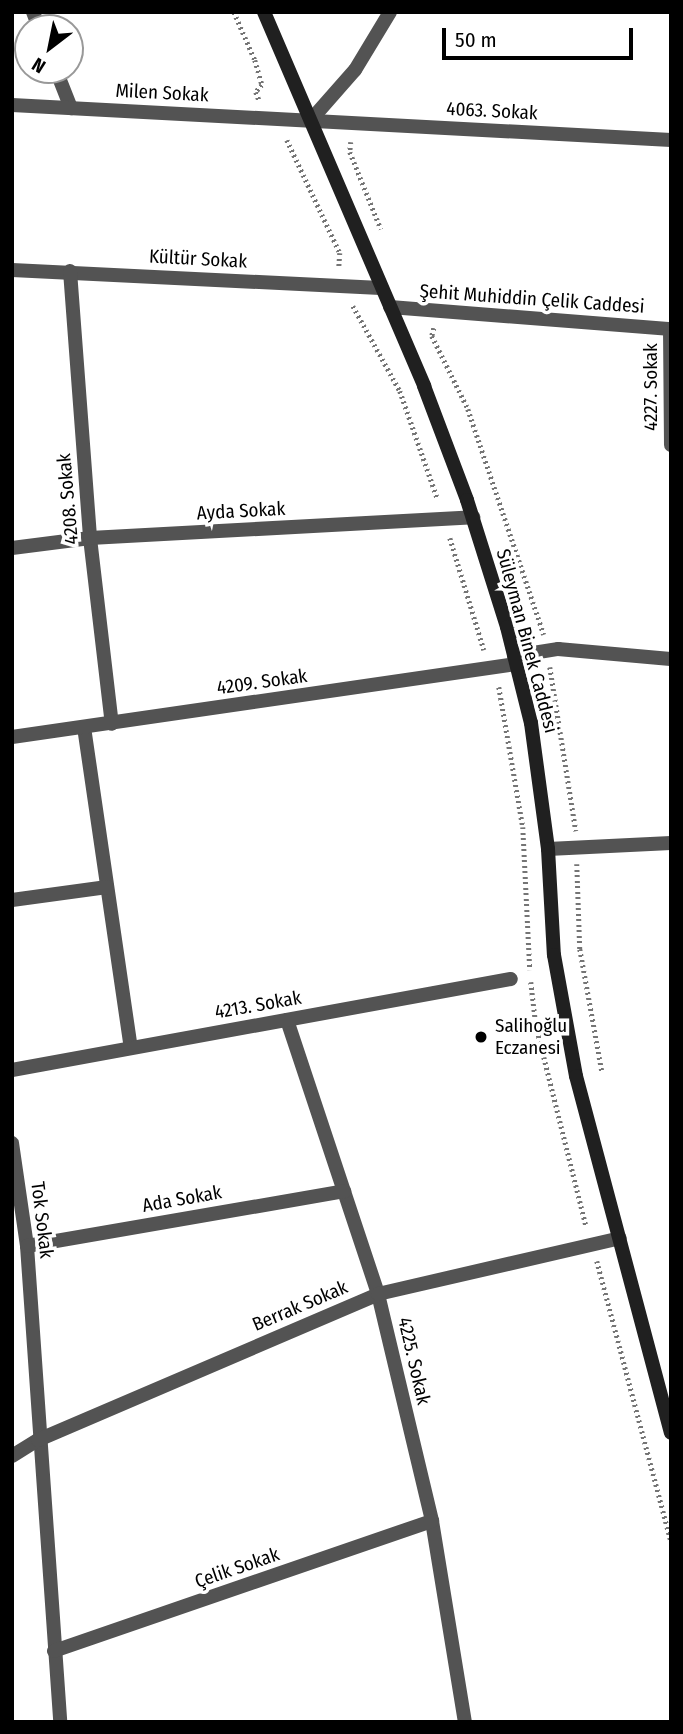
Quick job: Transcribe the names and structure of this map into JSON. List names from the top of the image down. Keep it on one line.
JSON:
{"streets":{"street":["Milen Sokak","4063. Sokak","Kültür Sokak","Şehit Muhiddin Çelik Caddesi","4227. Sokak","4208. Sokak","Ayda Sokak","Süleyman Binek Caddesi","4209. Sokak","4213. Sokak","Ada Sokak","Tok Sokak","Berrak Sokak","4225. Sokak","Çelik Sokak"]},"crossings":[["Milen Sokak","4063. Sokak"],["Milen Sokak","Süleyman Binek Caddesi"],["4063. Sokak","Süleyman Binek Caddesi"],["Kültür Sokak","4208. Sokak"],["Kültür Sokak","Süleyman Binek Caddesi"],["Şehit Muhiddin Çelik Caddesi","4227. Sokak"],["Şehit Muhiddin Çelik Caddesi","Süleyman Binek Caddesi"],["4208. Sokak","Ayda Sokak"],["4208. Sokak","4209. Sokak"],["Ayda Sokak","Süleyman Binek Caddesi"],["Süleyman Binek Caddesi","4209. Sokak"],["Süleyman Binek Caddesi","Berrak Sokak"],["4213. Sokak","4225. Sokak"],["Ada Sokak","Tok Sokak"],["Ada Sokak","4225. Sokak"],["Tok Sokak","Berrak Sokak"],["Tok Sokak","Çelik Sokak"],["Berrak Sokak","4225. Sokak"],["4225. Sokak","Çelik Sokak"]],"places":["Salihoğlu Eczanesi"],"scale_bar":"50 m","north":"bottom left"}
